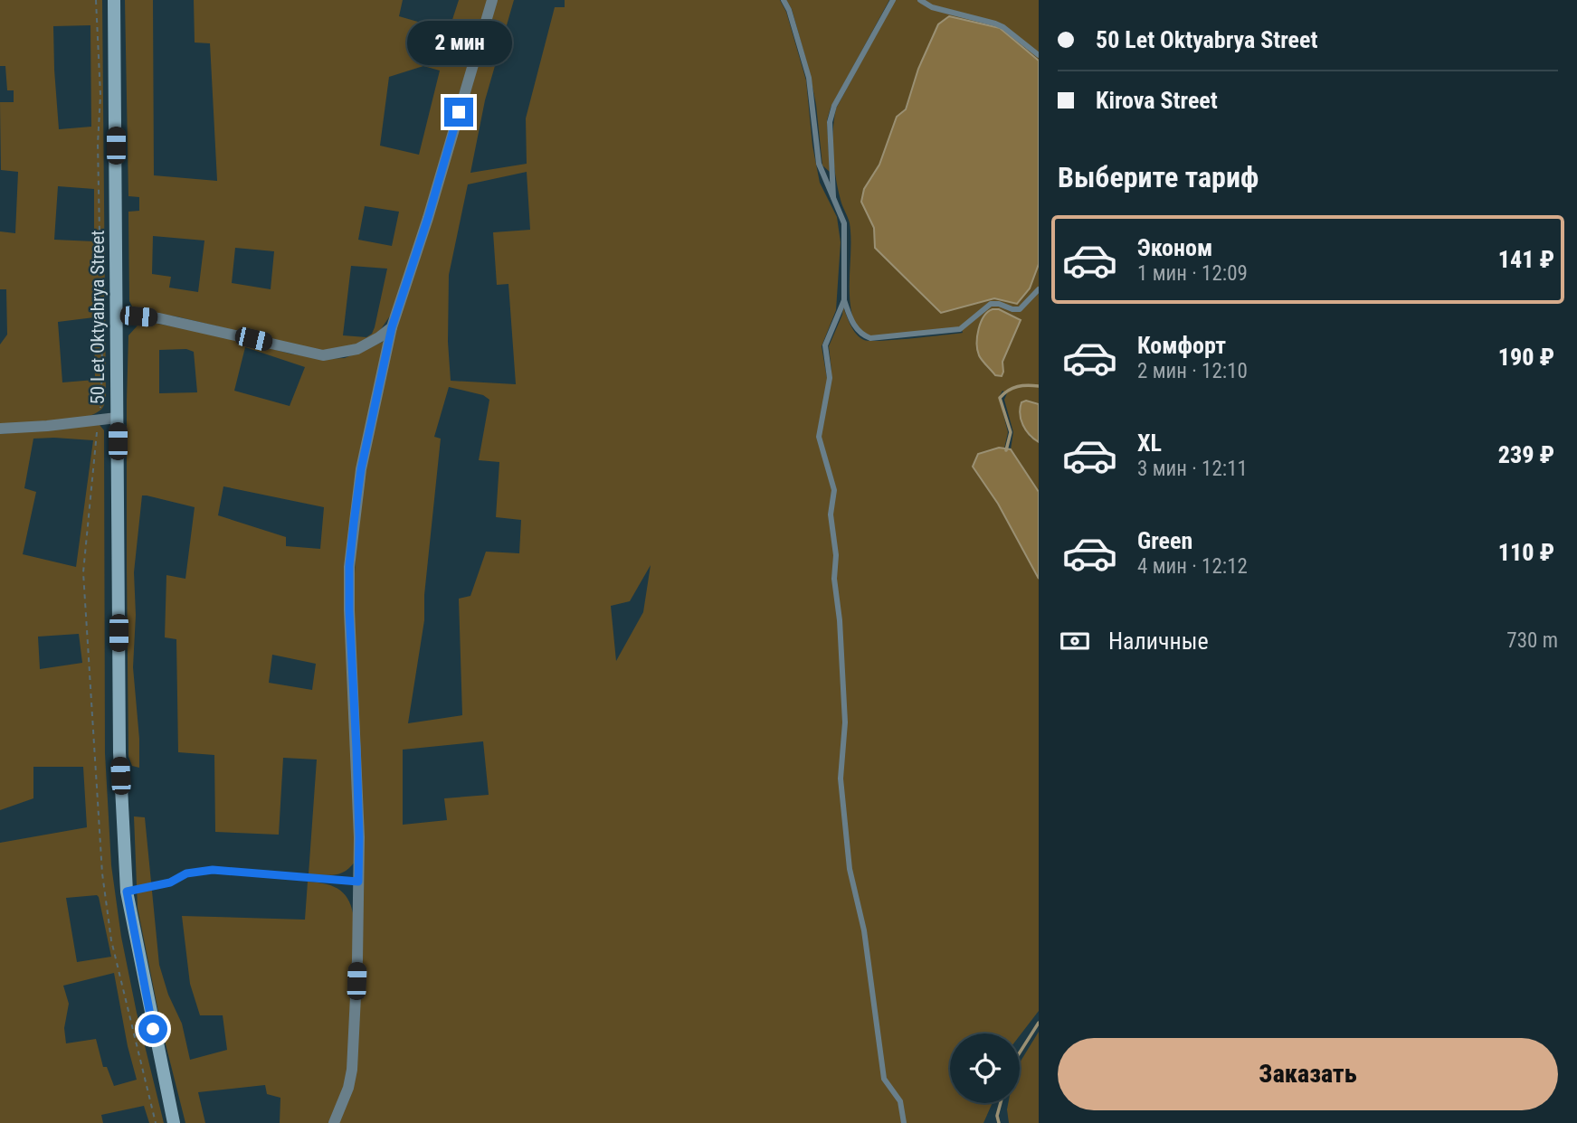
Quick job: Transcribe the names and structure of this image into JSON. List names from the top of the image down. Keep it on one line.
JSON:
{"streets":{"main road":["50 Let Oktyabrya Street"]},"page":{"banner":["50 Let Oktyabrya Street","Kirova Street"],"bubble":"2 мин","heading":"Выберите тариф","list":[{"name":"Эконом","note":"1 мин · 12:09","value":"141 ₽"},{"name":"Комфорт","note":"2 мин · 12:10","value":"190 ₽"},{"name":"XL","note":"3 мин · 12:11","value":"239 ₽"},{"name":"Green","note":"4 мин · 12:12","value":"110 ₽"}],"pay":["Наличные","730 m"],"buttons":"Заказать"}}
